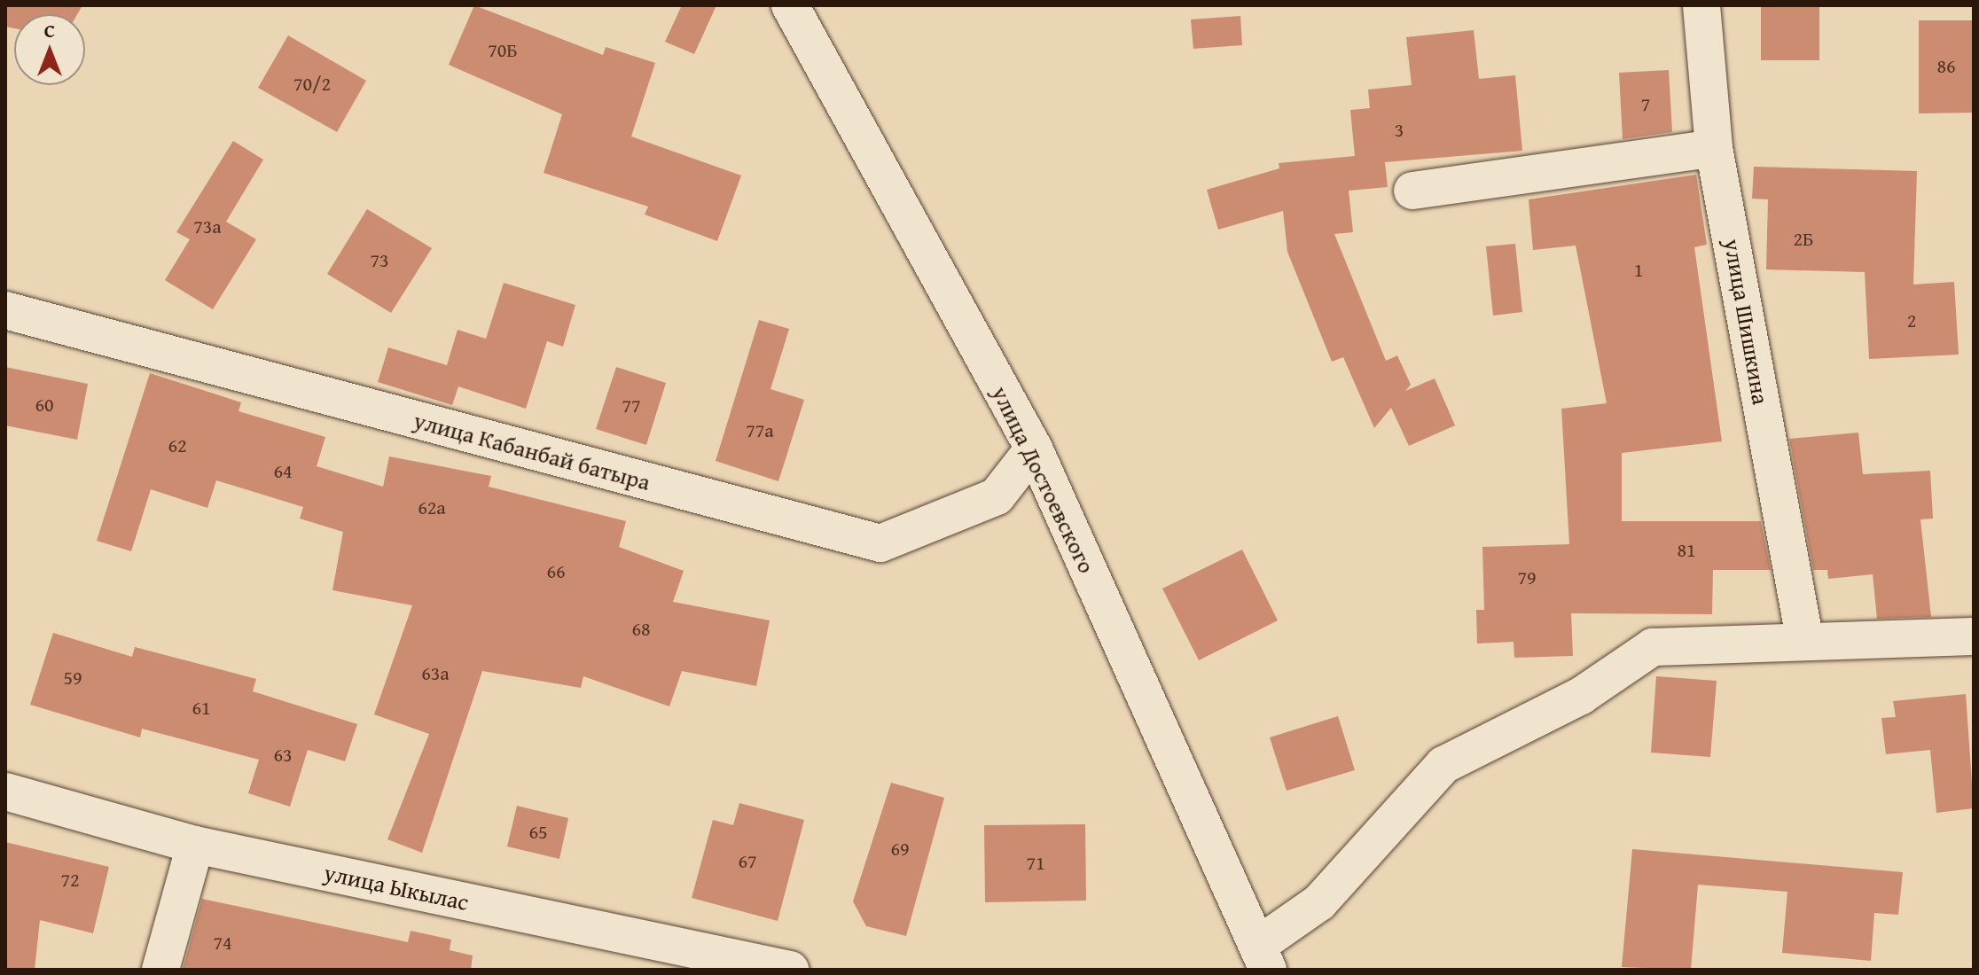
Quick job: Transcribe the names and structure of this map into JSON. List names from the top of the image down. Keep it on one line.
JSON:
{"streets":{"street":["улица Шишкина","улица Кабанбай батыра","улица Достоевского","улица Ыкылас"]},"crossings":[["улица Кабанбай батыра","улица Достоевского"]],"house_numbers":["70Б","86","70/2","7","3","73а","2Б","73","1","2","60","77","77а","62","64","62а","81","66","79","68","63а","59","61","63","65","69","67","71","72","74"],"north":"top"}
